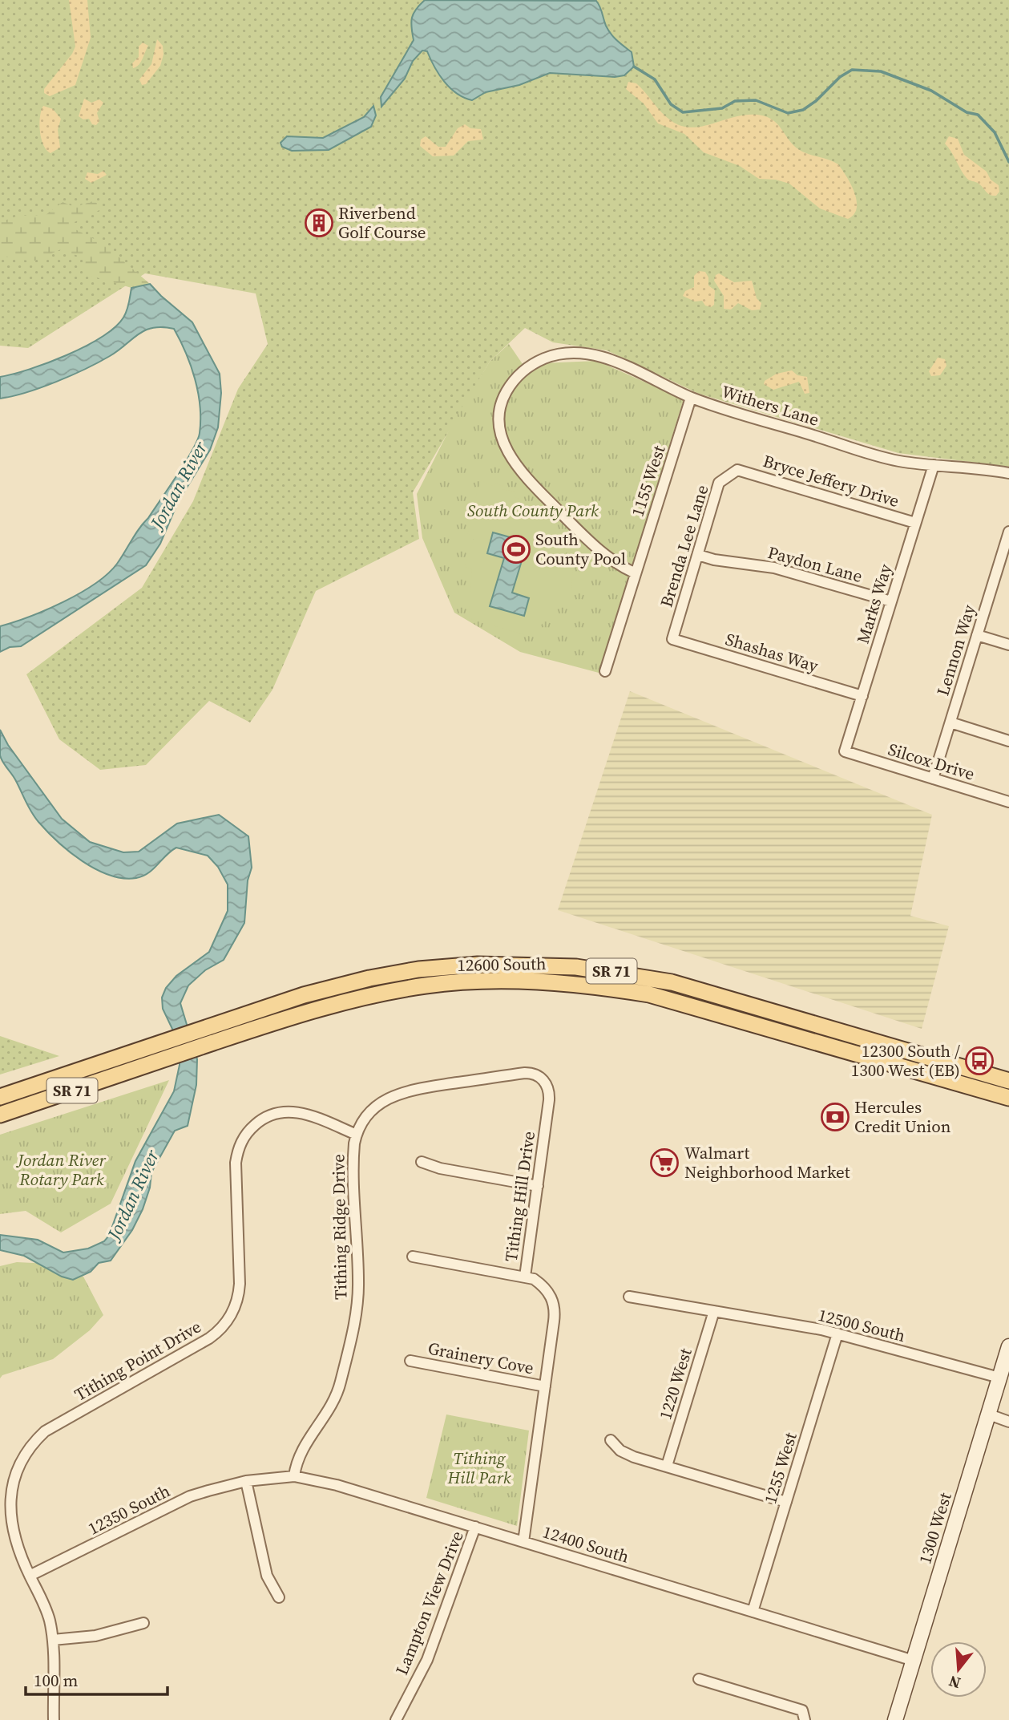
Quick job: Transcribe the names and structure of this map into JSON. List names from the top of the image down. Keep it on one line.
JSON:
{"streets":{"main road":["12600 South","SR 71"],"street":["Withers Lane","1155 West","Bryce Jeffery Drive","Brenda Lee Lane","Paydon Lane","Marks Way","Lennon Way","Shashas Way","Silcox Drive","Tithing Hill Drive","Tithing Ridge Drive","12500 South","Grainery Cove","Tithing Point Drive","1220 West","1255 West","12350 South","1300 West","12400 South","Lampton View Drive"]},"crossings":[["Withers Lane","1155 West"],["Withers Lane","Marks Way"],["Bryce Jeffery Drive","Brenda Lee Lane"],["Bryce Jeffery Drive","Marks Way"],["Brenda Lee Lane","Paydon Lane"],["Brenda Lee Lane","Shashas Way"],["Paydon Lane","Marks Way"],["Marks Way","Shashas Way"],["Marks Way","Silcox Drive"],["Lennon Way","Silcox Drive"],["Tithing Hill Drive","Tithing Ridge Drive"],["Tithing Hill Drive","Grainery Cove"],["Tithing Hill Drive","12400 South"],["Tithing Ridge Drive","Tithing Point Drive"],["Tithing Ridge Drive","12400 South"],["12500 South","1220 West"],["12500 South","1255 West"],["12500 South","1300 West"],["Tithing Point Drive","12350 South"],["1255 West","12400 South"],["12350 South","12400 South"],["1300 West","12400 South"],["12400 South","Lampton View Drive"]],"water":["Jordan River"],"parks":["South County Park","Jordan River Rotary Park","Tithing Hill Park"],"places":{"building":["Riverbend Golf Course"],"sports":["South County Pool"],"bus stop":["12300 South / 1300 West (EB)"],"bank":["Hercules Credit Union"],"supermarket":["Walmart Neighborhood Market"]},"scale_bar":"100 m","north":"bottom"}
